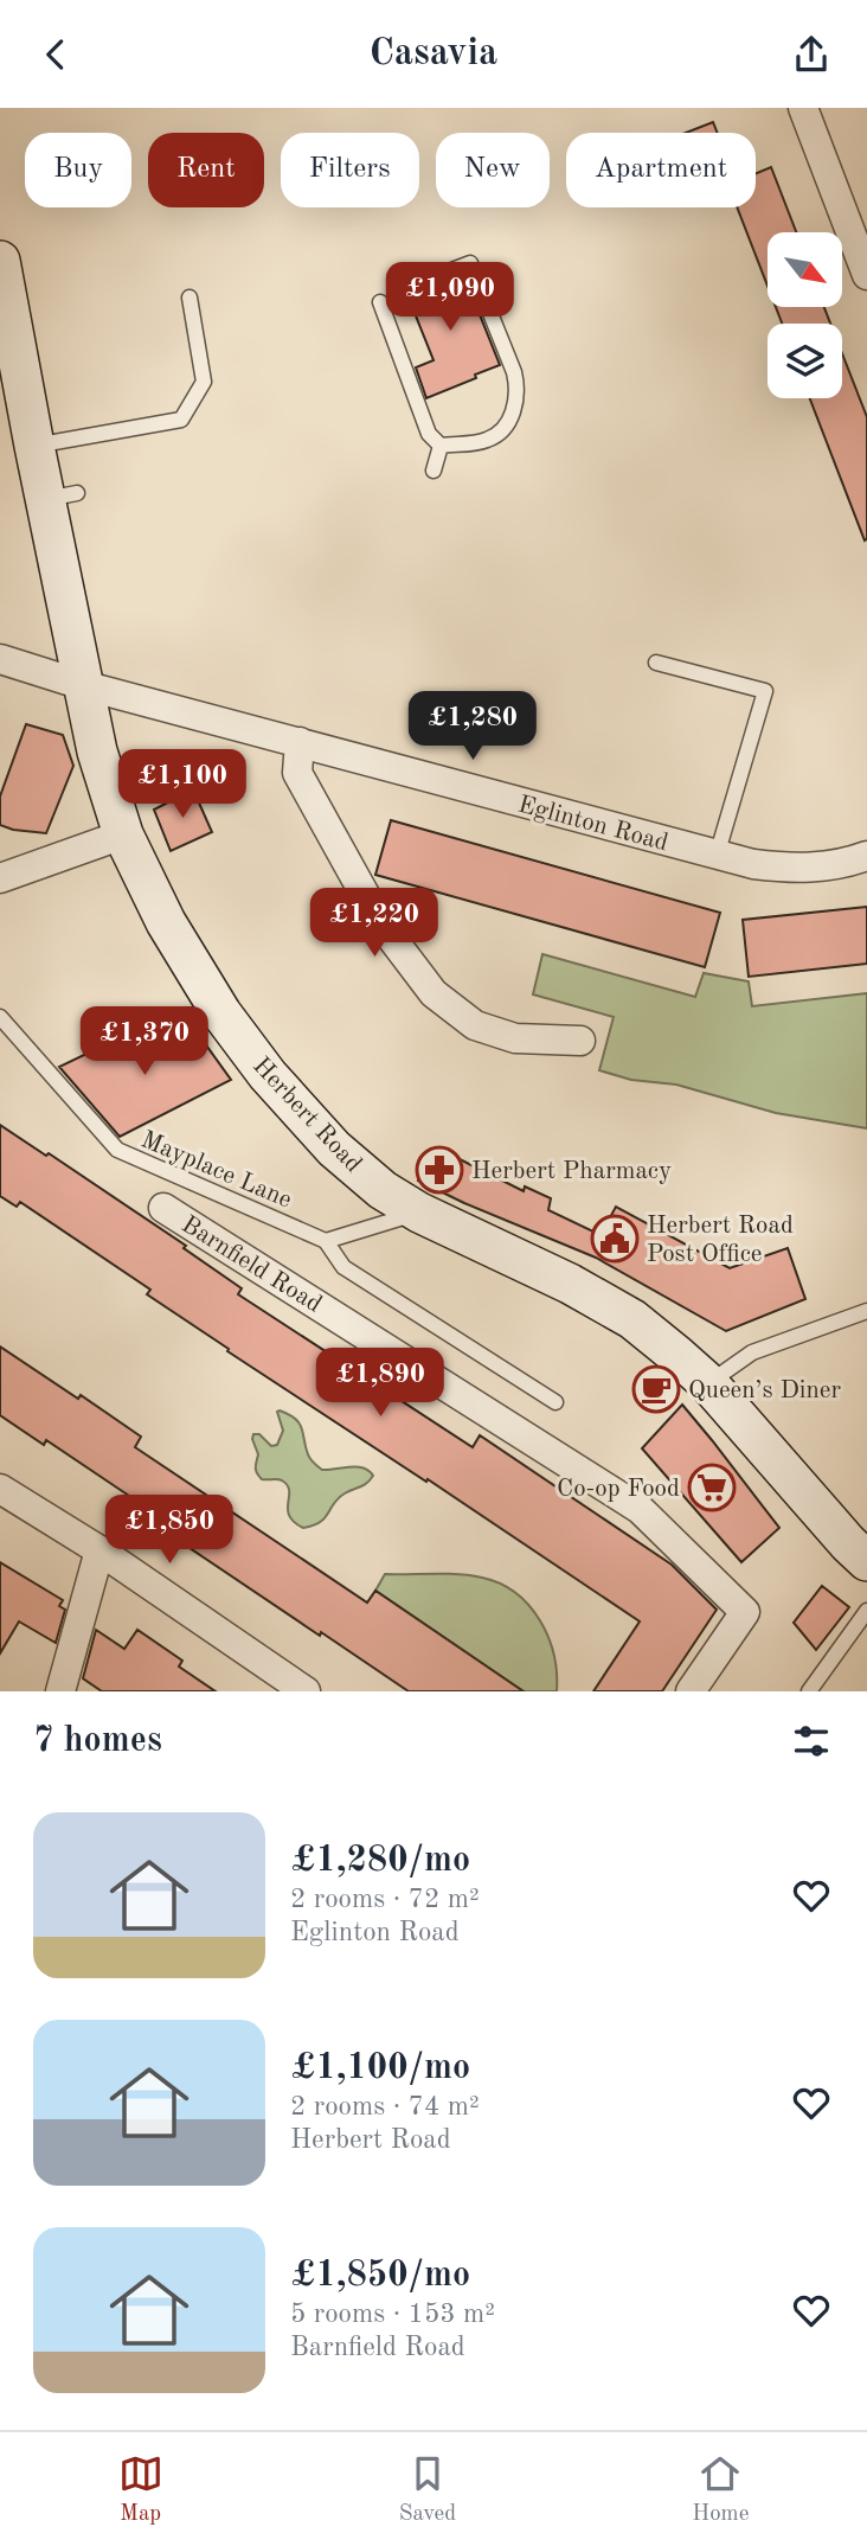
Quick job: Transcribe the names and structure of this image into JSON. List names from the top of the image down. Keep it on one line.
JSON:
{"streets":{"street":["Eglinton Road","Herbert Road","Barnfield Road"],"lane":["Mayplace Lane"]},"crossings":[["Eglinton Road","Herbert Road"]],"places":{"pharmacy":["Herbert Pharmacy"],"public building":["Herbert Road Post Office"],"cafe":["Queen’s Diner"],"supermarket":["Co-op Food"]},"north":"bottom right","page":{"header":"Casavia","chip":["Buy","Rent","Filters","New","Apartment"],"price":["£1,090","£1,280","£1,100","£1,220","£1,370","£1,890","£1,850"],"heading":"7 homes","list":[{"name":"£1,280/mo","note":"2 rooms · 72 m² · Eglinton Road"},{"name":"£1,100/mo","note":"2 rooms · 74 m² · Herbert Road"},{"name":"£1,850/mo","note":"5 rooms · 153 m² · Barnfield Road"}],"tabs":["Map","Saved","Home"]}}
